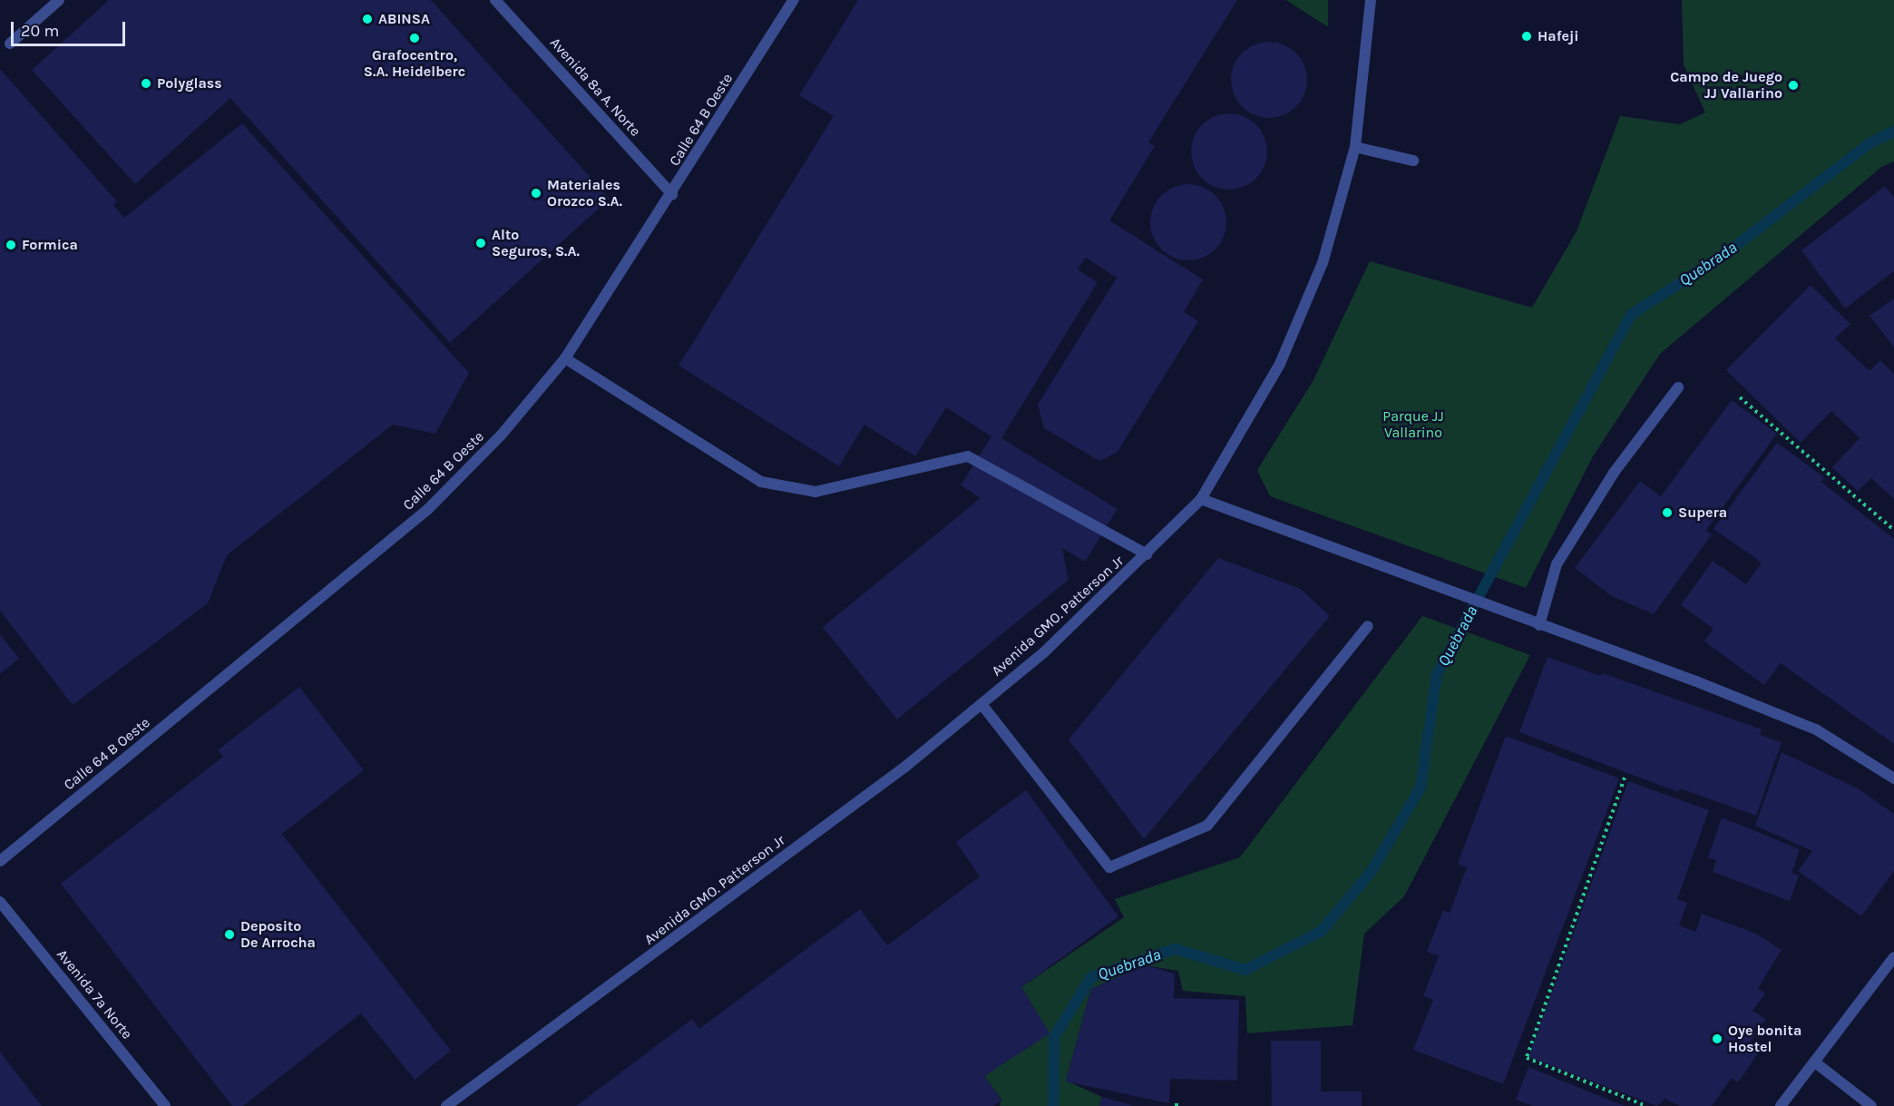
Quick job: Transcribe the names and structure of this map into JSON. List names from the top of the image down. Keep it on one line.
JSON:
{"streets":{"street":["Avenida 8a A. Norte","Calle 64 B Oeste","Avenida GMO. Patterson Jr","Avenida 7a Norte"]},"crossings":[["Avenida 8a A. Norte","Calle 64 B Oeste"]],"water":["Quebrada"],"parks":["Parque JJ Vallarino"],"places":["ABINSA","Hafeji","Grafocentro, S.A. Heidelberc","Polyglass","Campo de Juego JJ Vallarino","Materiales Orozco S.A.","Alto Seguros, S.A.","Formica","Supera","Deposito De Arrocha","Oye bonita Hostel"],"scale_bar":"20 m"}
